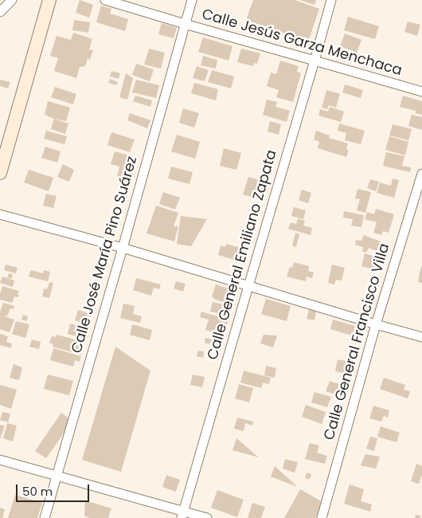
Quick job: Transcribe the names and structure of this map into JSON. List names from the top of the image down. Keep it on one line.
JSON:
{"streets":{"street":["Calle Jesús Garza Menchaca","Calle José María Pino Suárez","Calle General Emiliano Zapata","Calle General Francisco Villa"]},"crossings":[["Calle Jesús Garza Menchaca","Calle José María Pino Suárez"],["Calle Jesús Garza Menchaca","Calle General Emiliano Zapata"]],"scale_bar":"50 m"}
